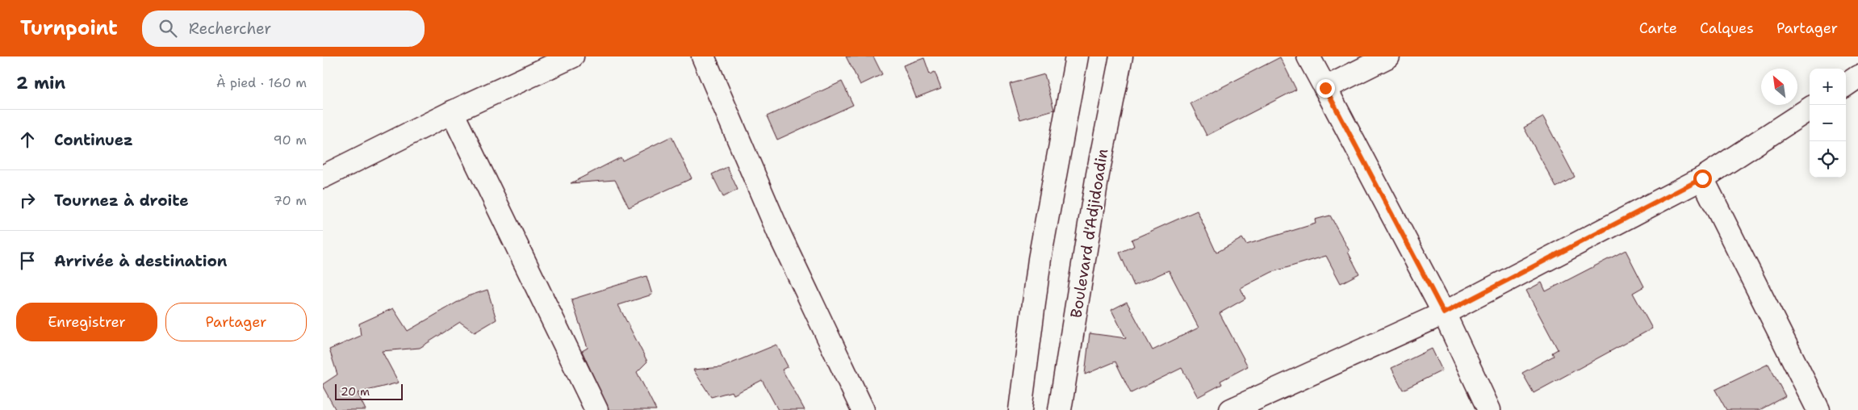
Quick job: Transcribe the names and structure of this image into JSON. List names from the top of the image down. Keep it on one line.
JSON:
{"streets":{"street":["Boulevard d'Adjidoadin"]},"scale_bar":"20 m","north":"top left","page":{"header":"Turnpoint","search":"Rechercher","nav":["Carte","Calques","Partager"],"heading":["2 min","À pied · 160 m"],"map_buttons":["+","−"],"list":[["Continuez","90 m"],["Tournez à droite","70 m"],"Arrivée à destination"],"buttons":["Enregistrer","Partager"],"scale":"20 m"}}
